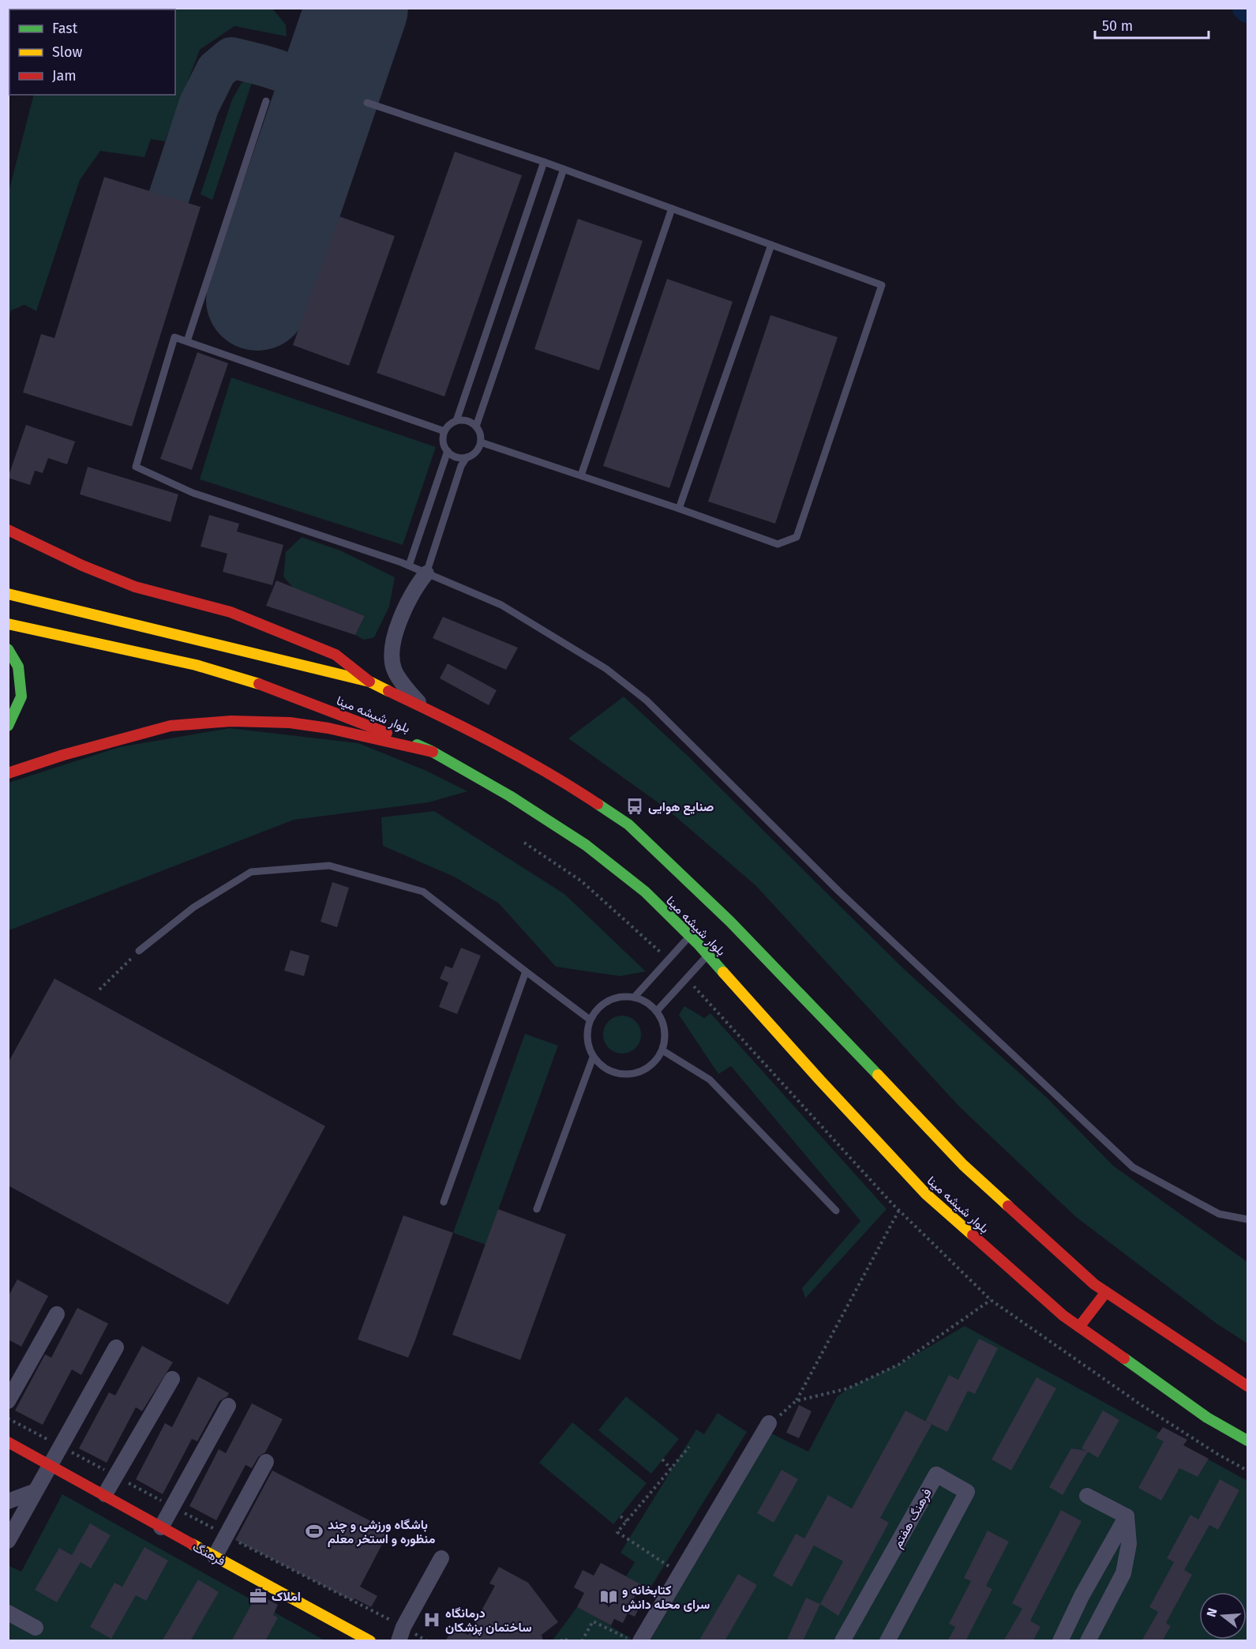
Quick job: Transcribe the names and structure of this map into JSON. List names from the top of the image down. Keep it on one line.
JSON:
{"streets":{"main road":["بلوار شیشه مینا","فرهنگ"],"street":["فرهنگ هفتم"]},"places":{"bus stop":["صنایع هوایی"],"sports":["باشگاه ورزشی و چند منظوره و استخر معلم"],"office":["املاک"],"library":["کتابخانه و سرای محله دانش"],"hospital":["درمانگاه ساختمان پزشکان"]},"legend":["Fast","Slow","Jam"],"scale_bar":"50 m","north":"left"}
